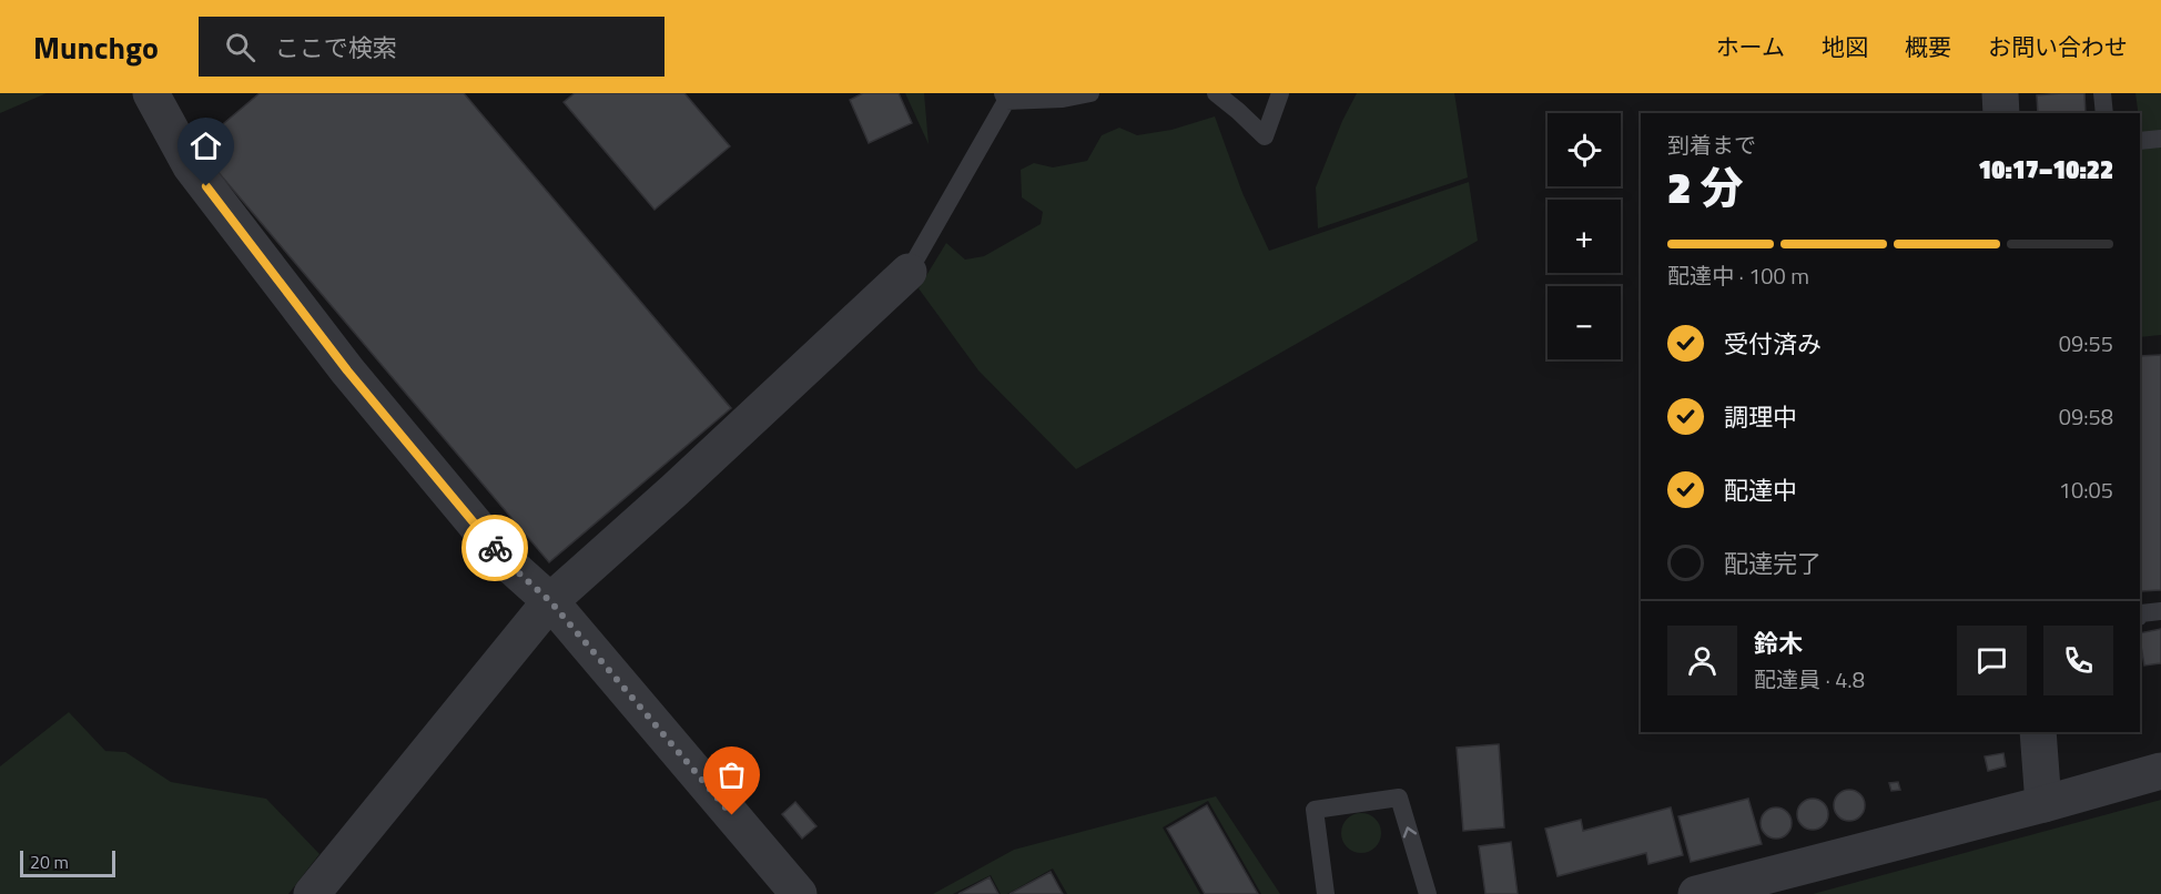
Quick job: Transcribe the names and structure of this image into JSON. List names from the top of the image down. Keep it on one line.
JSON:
{"scale_bar":"20 m","page":{"header":"Munchgo","search":"ここで検索","nav":["ホーム","地図","概要","お問い合わせ"],"map_buttons":["+","−"],"heading":["2 分","到着まで","10:17–10:22"],"panel":["鈴木","配達員 · 4.8"],"bar":"配達中 · 100 m","list":[["受付済み","09:55"],["調理中","09:58"],["配達中","10:05"],"配達完了"],"scale":"20 m"}}
